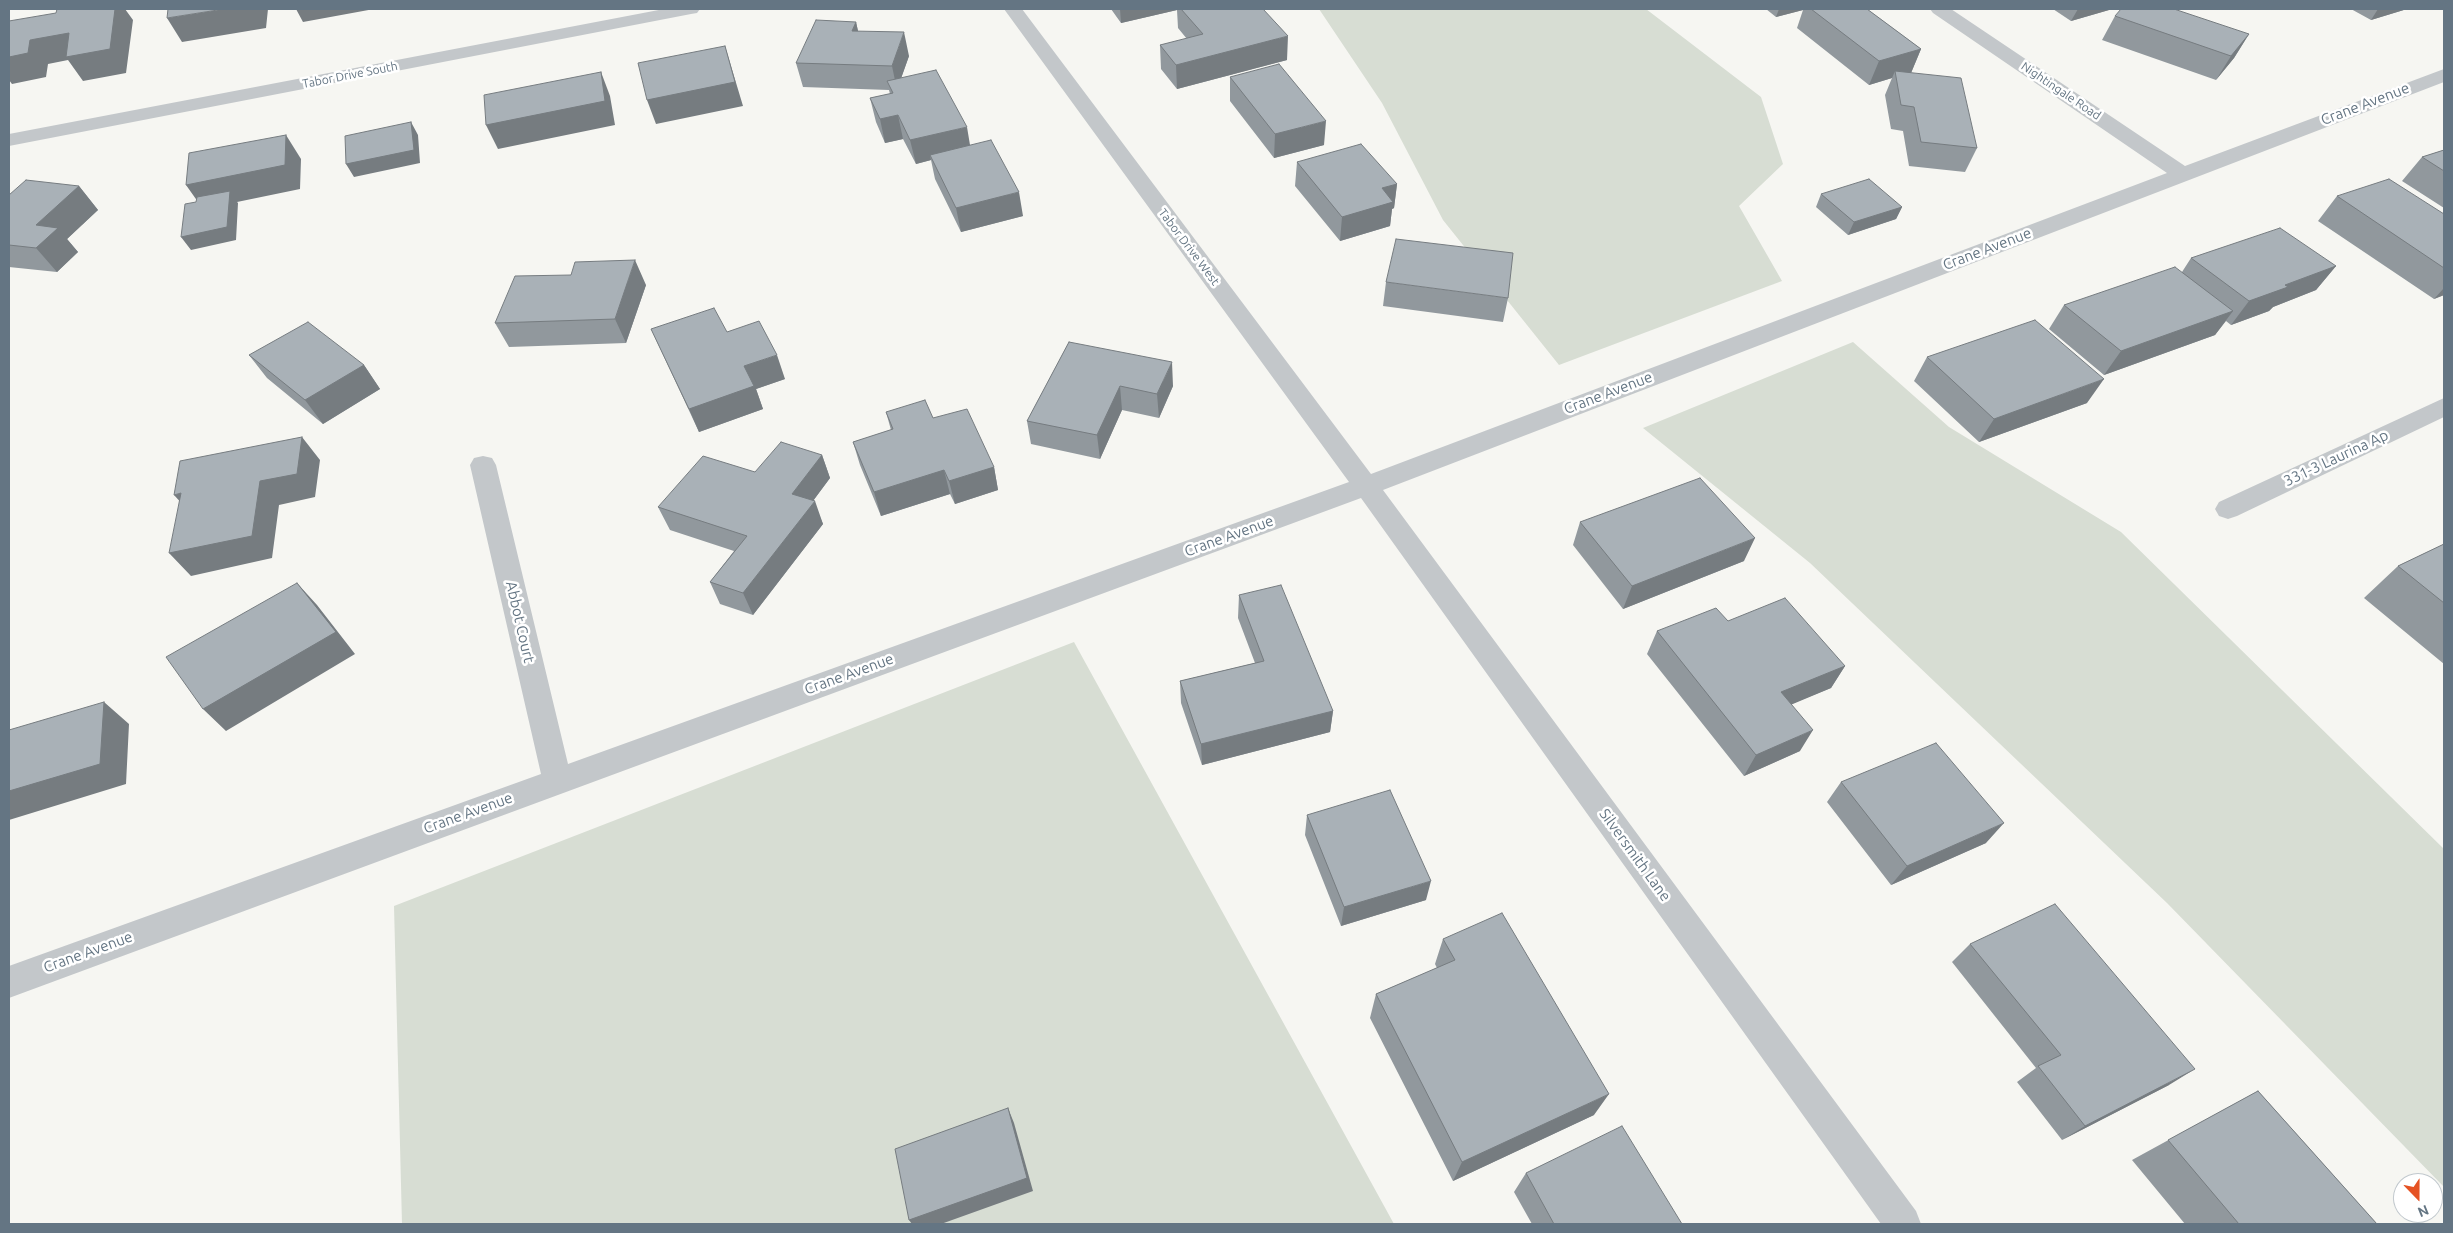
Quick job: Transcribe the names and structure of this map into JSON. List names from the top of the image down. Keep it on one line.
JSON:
{"streets":{"street":["Tabor Drive South","Nightingale Road","Crane Avenue","Tabor Drive West","331-3 Laurina Ap","Abbot Court","Silversmith Lane"]},"crossings":[["Nightingale Road","Crane Avenue"],["Crane Avenue","Tabor Drive West"],["Crane Avenue","Abbot Court"],["Crane Avenue","Silversmith Lane"],["Tabor Drive West","Silversmith Lane"]],"north":"bottom"}
